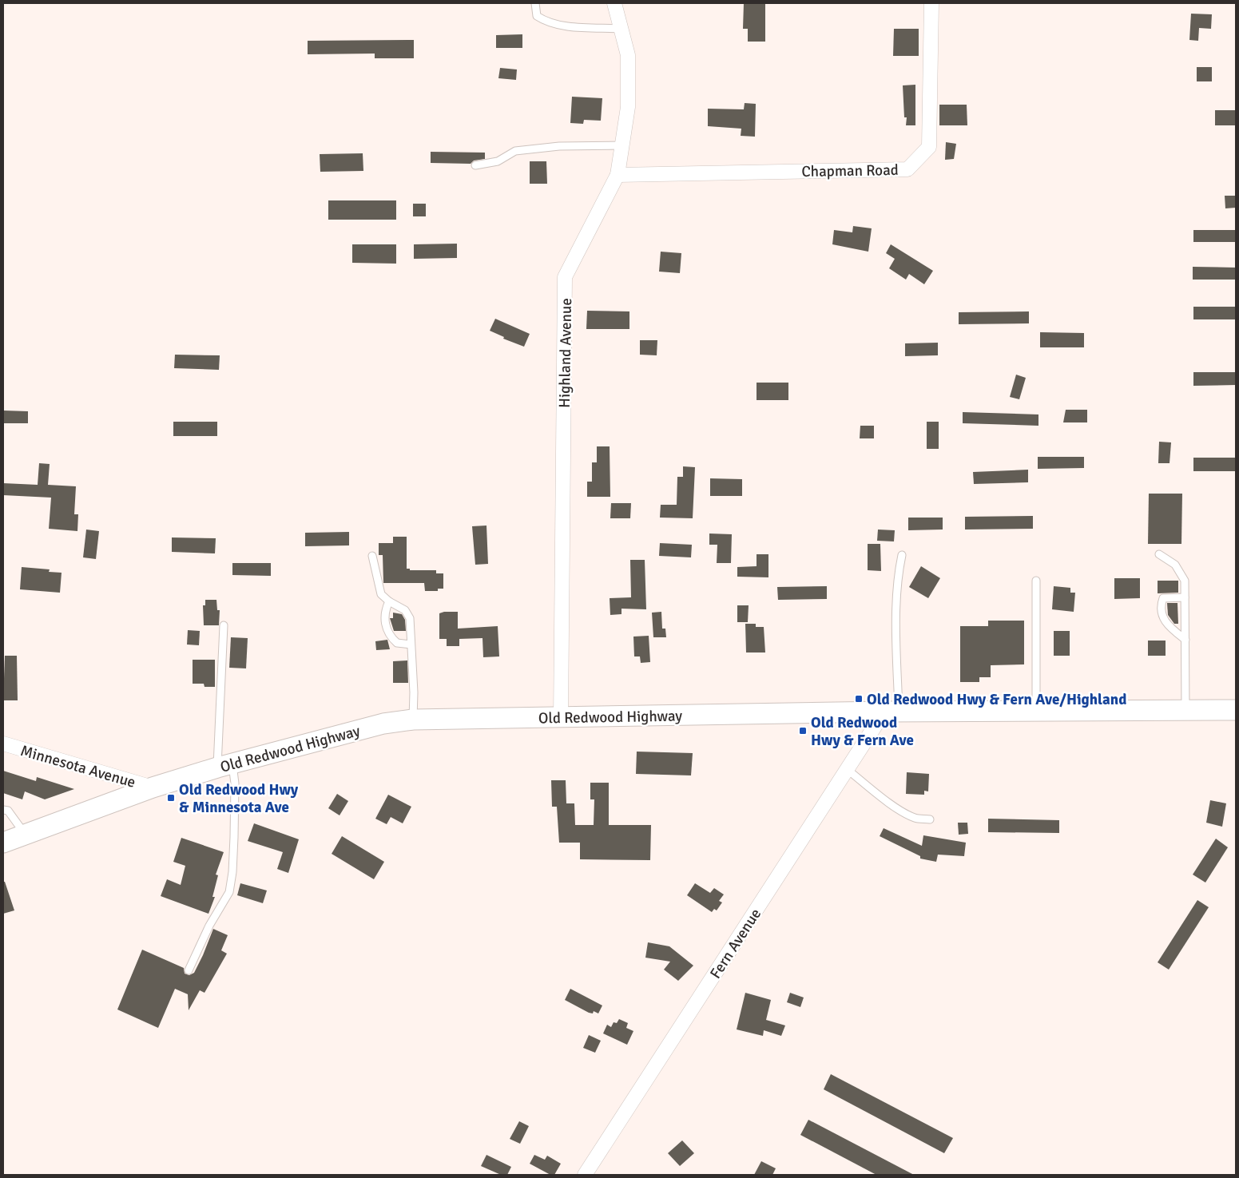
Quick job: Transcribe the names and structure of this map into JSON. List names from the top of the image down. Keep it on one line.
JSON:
{"streets":{"main road":["Old Redwood Highway"],"street":["Chapman Road","Highland Avenue","Minnesota Avenue","Fern Avenue"]},"crossings":[["Chapman Road","Highland Avenue"],["Highland Avenue","Old Redwood Highway"],["Old Redwood Highway","Minnesota Avenue"],["Old Redwood Highway","Fern Avenue"]],"places":{"transit":["Old Redwood Hwy & Fern Ave/Highland","Old Redwood Hwy & Fern Ave","Old Redwood Hwy & Minnesota Ave"]}}
